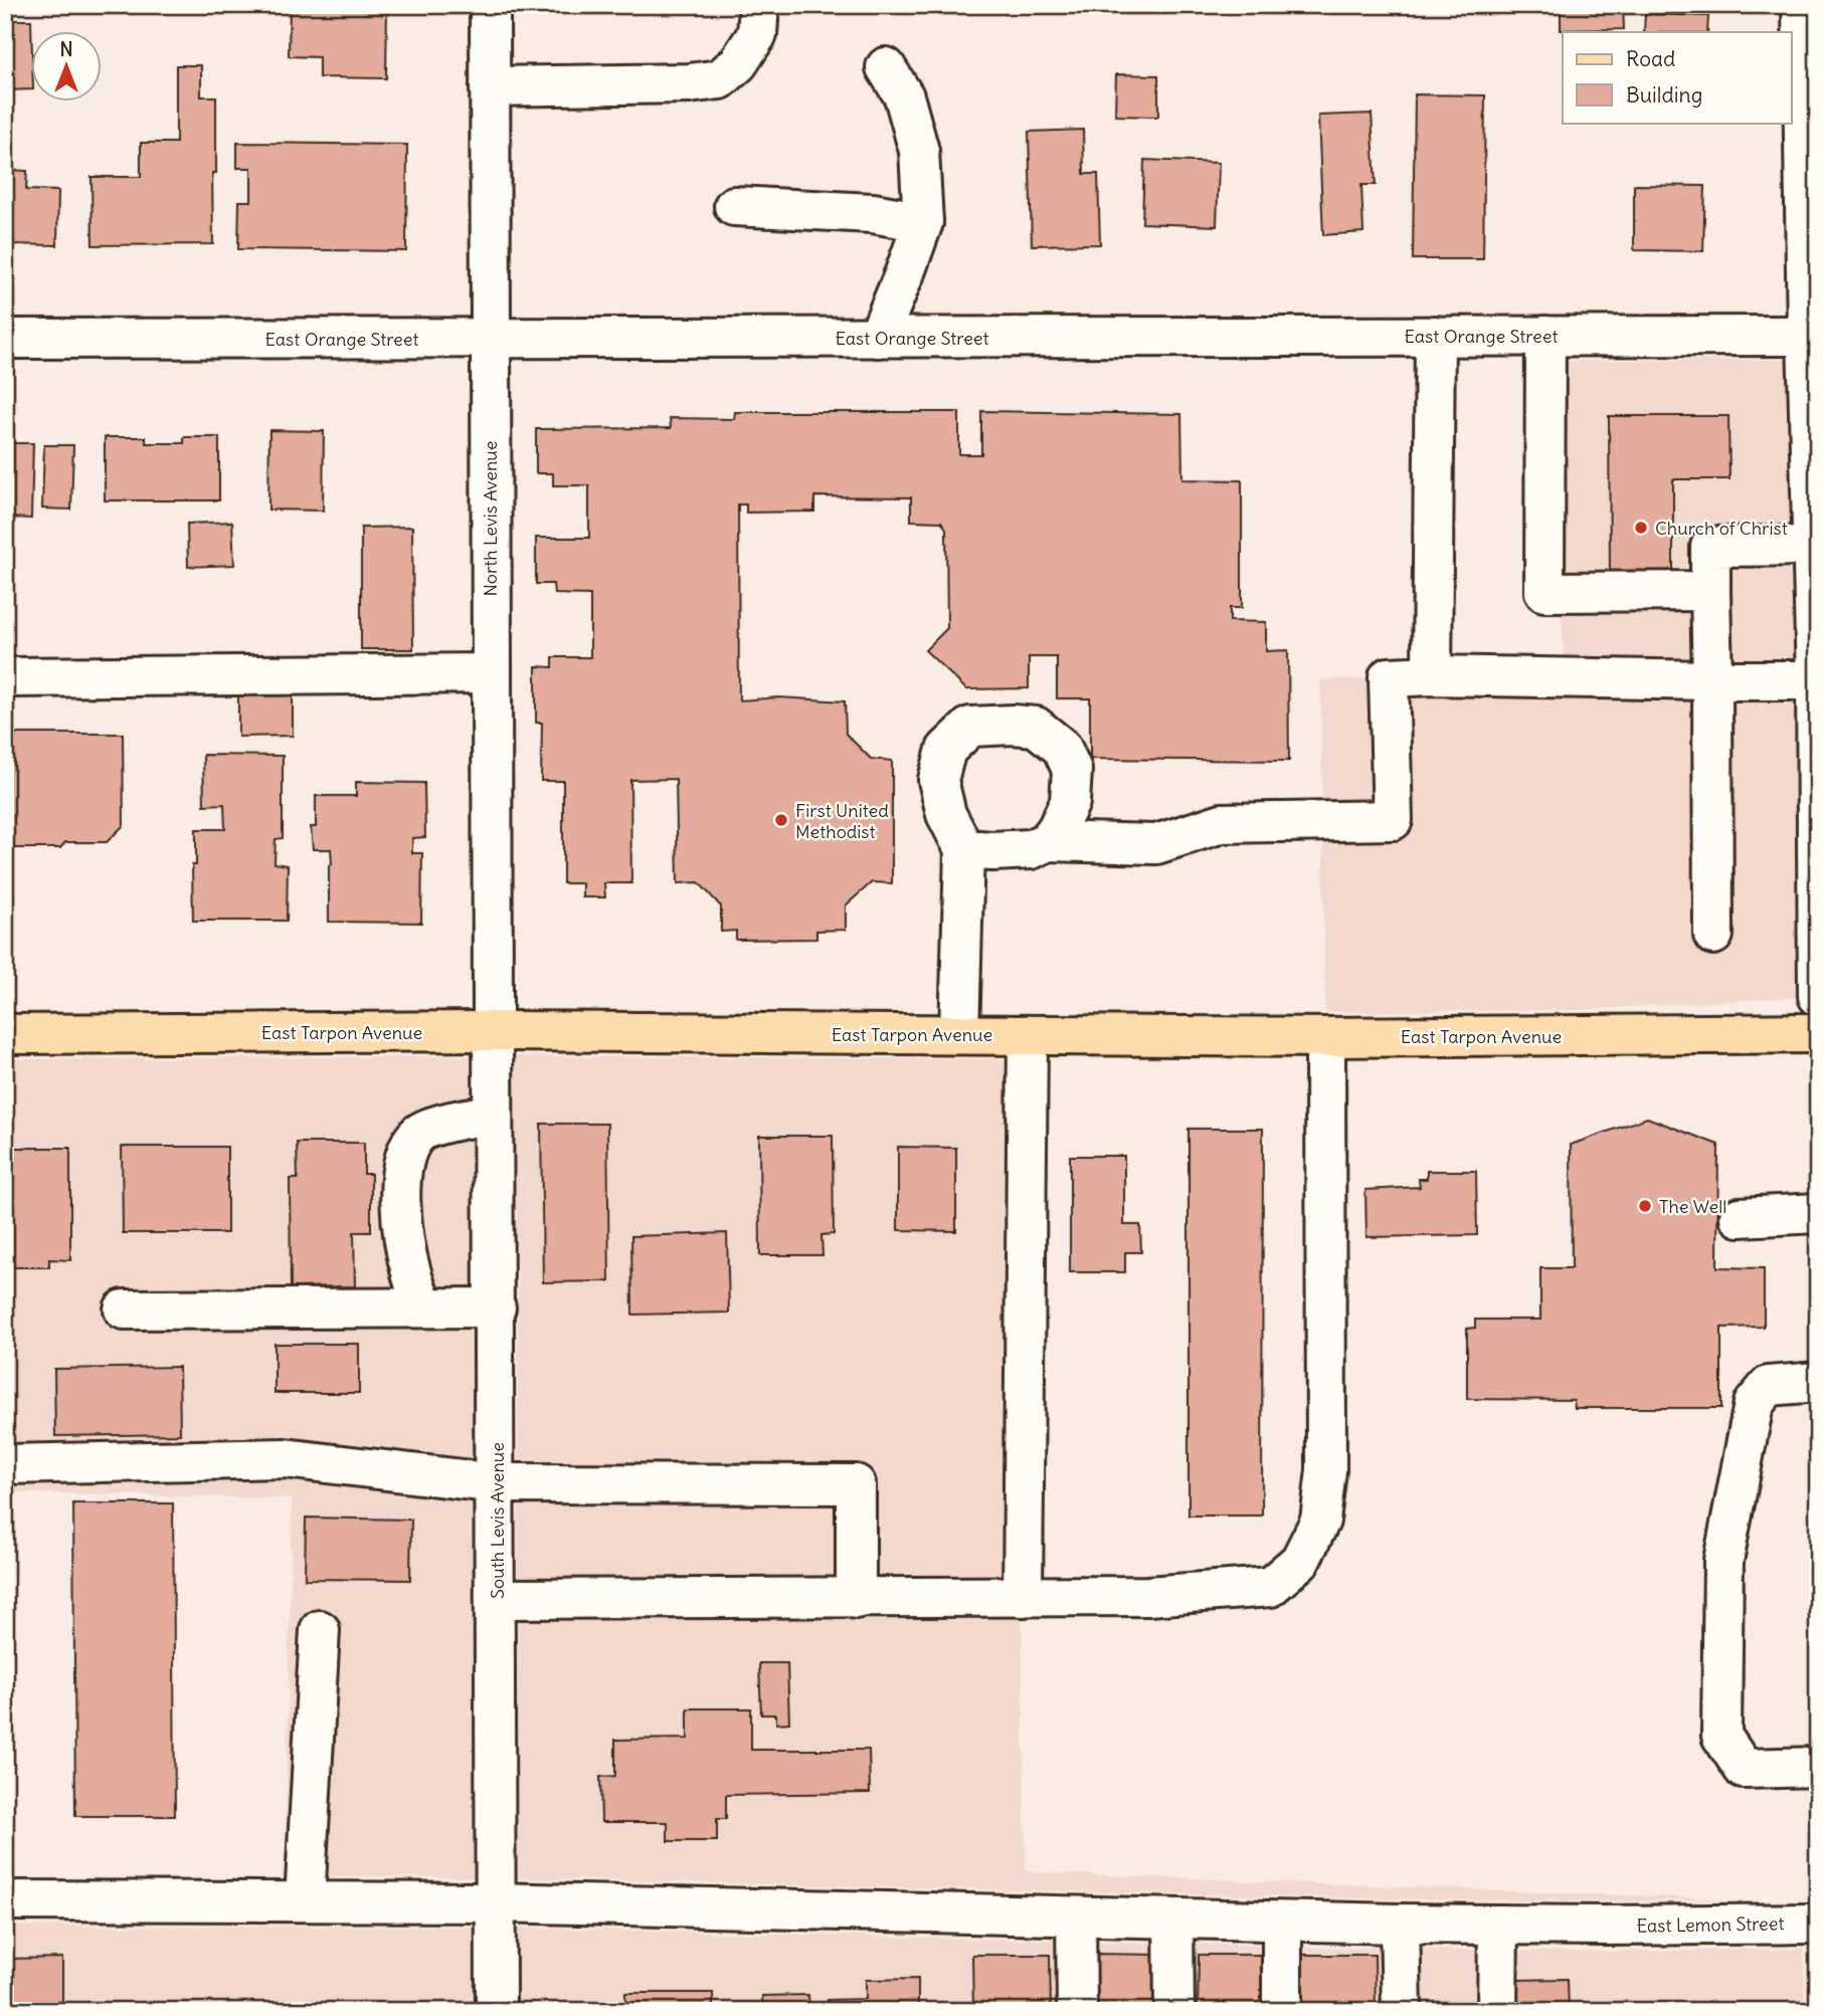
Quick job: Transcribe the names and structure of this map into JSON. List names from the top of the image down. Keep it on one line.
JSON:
{"streets":{"main road":["East Tarpon Avenue"],"street":["East Orange Street","North Levis Avenue","South Levis Avenue","East Lemon Street"]},"crossings":[["East Orange Street","North Levis Avenue"],["North Levis Avenue","East Tarpon Avenue"],["North Levis Avenue","South Levis Avenue"],["East Tarpon Avenue","South Levis Avenue"],["South Levis Avenue","East Lemon Street"]],"places":["Church of Christ","First United Methodist","The Well"],"legend":["Road","Building"],"north":"top"}
